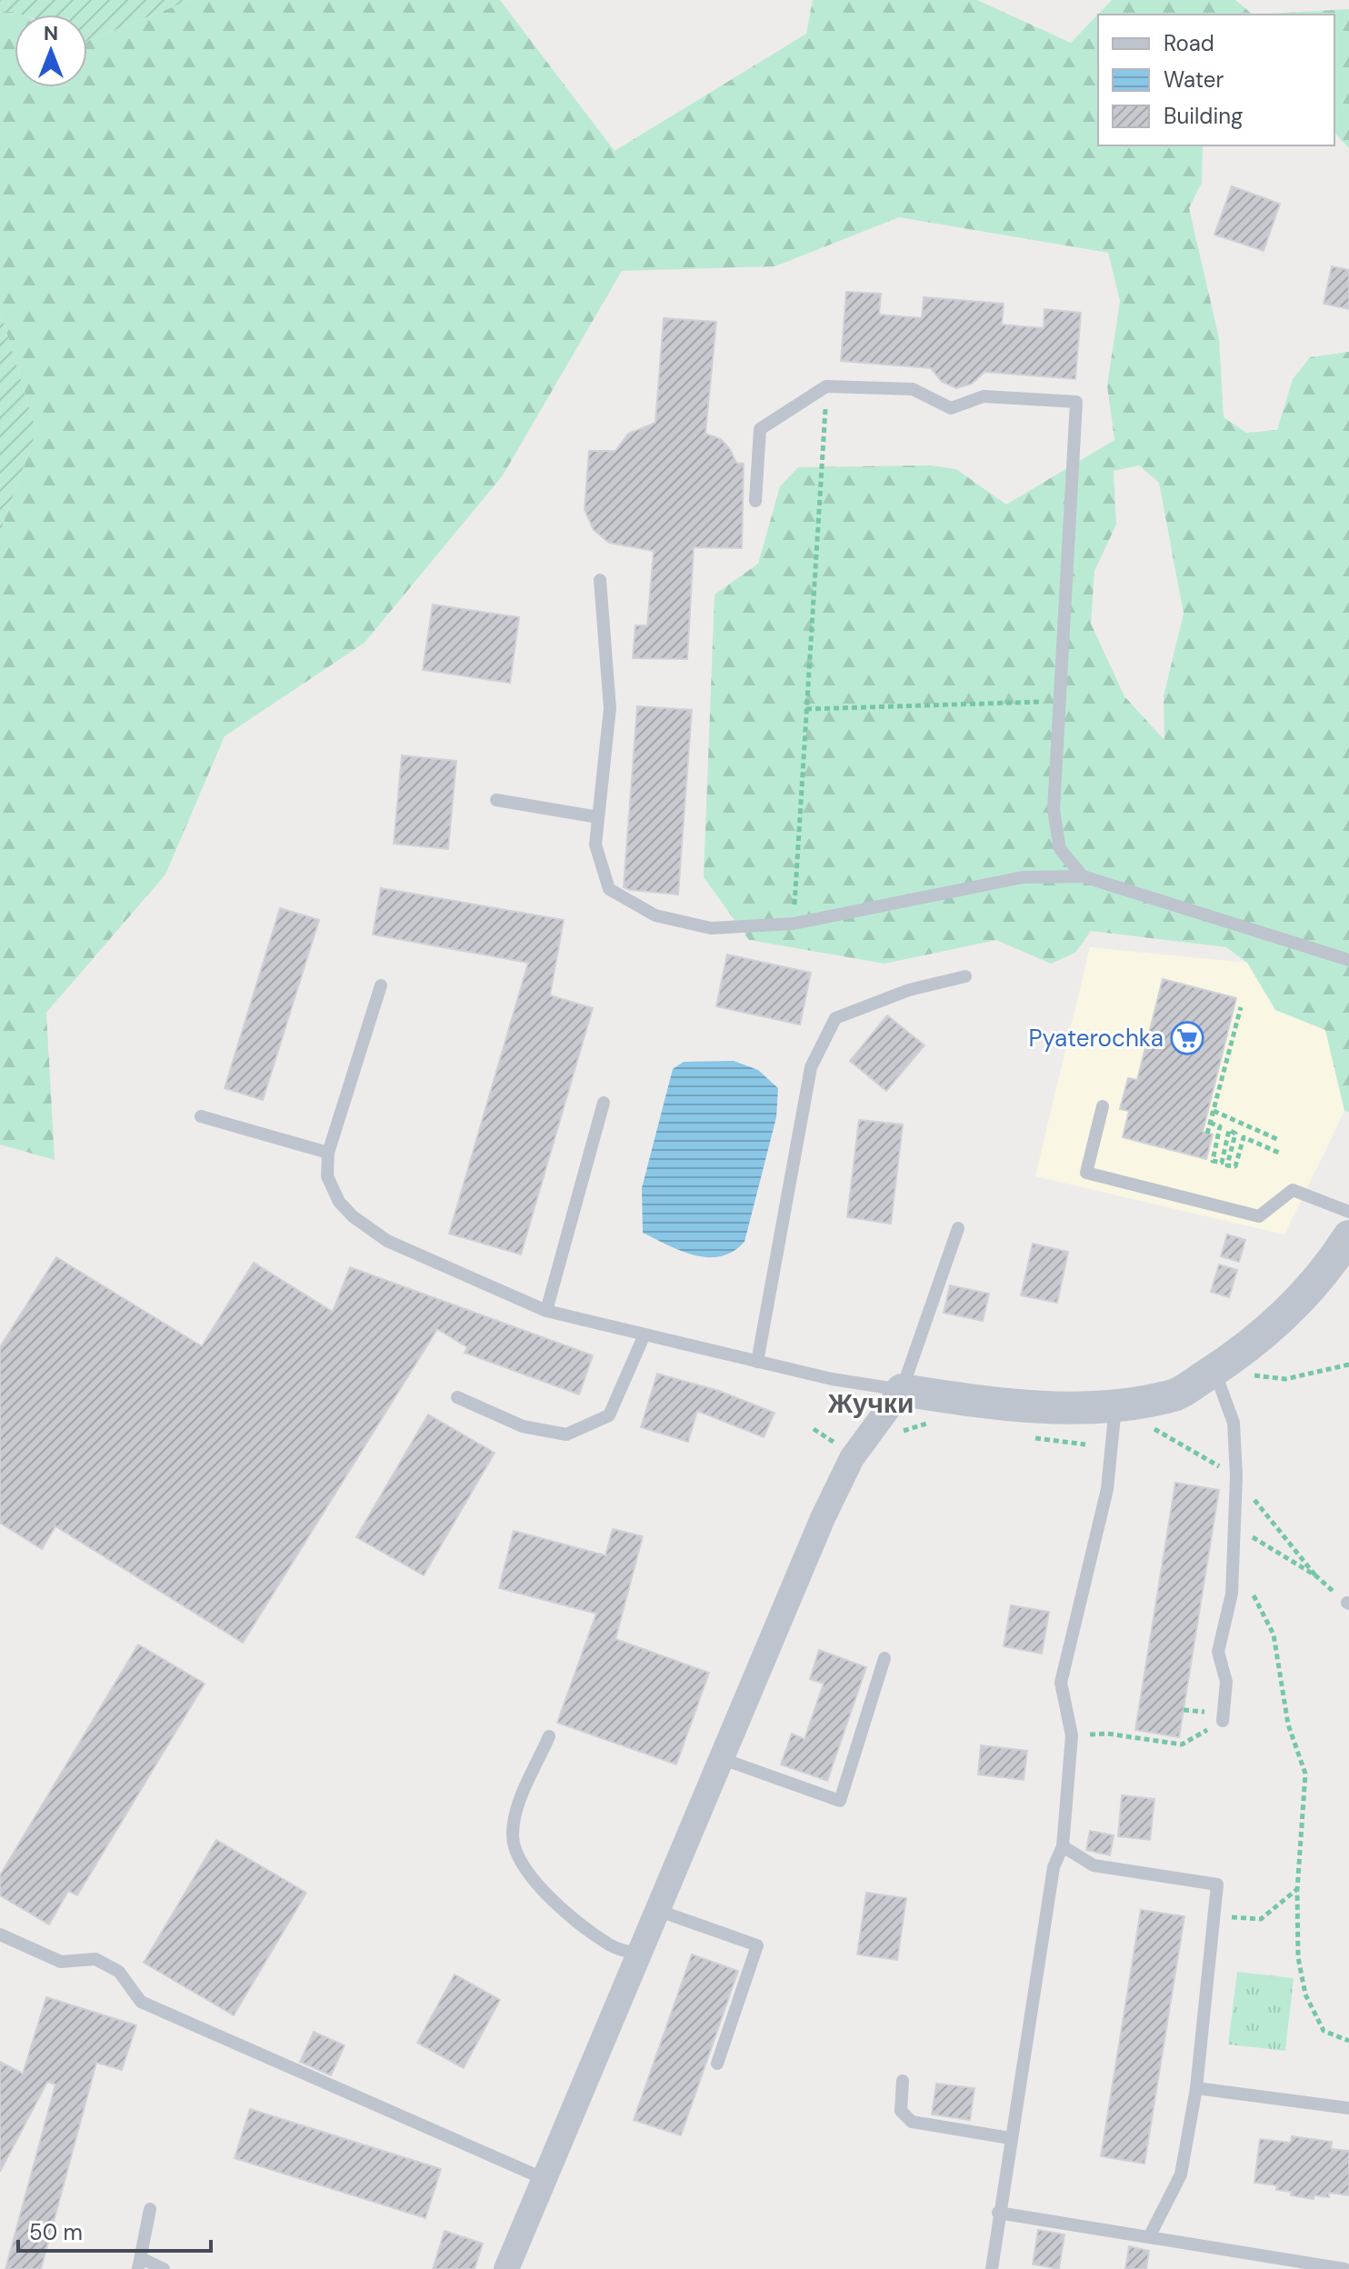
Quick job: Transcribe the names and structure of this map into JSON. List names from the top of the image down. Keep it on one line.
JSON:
{"districts":["Жучки"],"places":{"supermarket":["Pyaterochka"]},"legend":["Road","Water","Building"],"scale_bar":"50 m","north":"top"}
